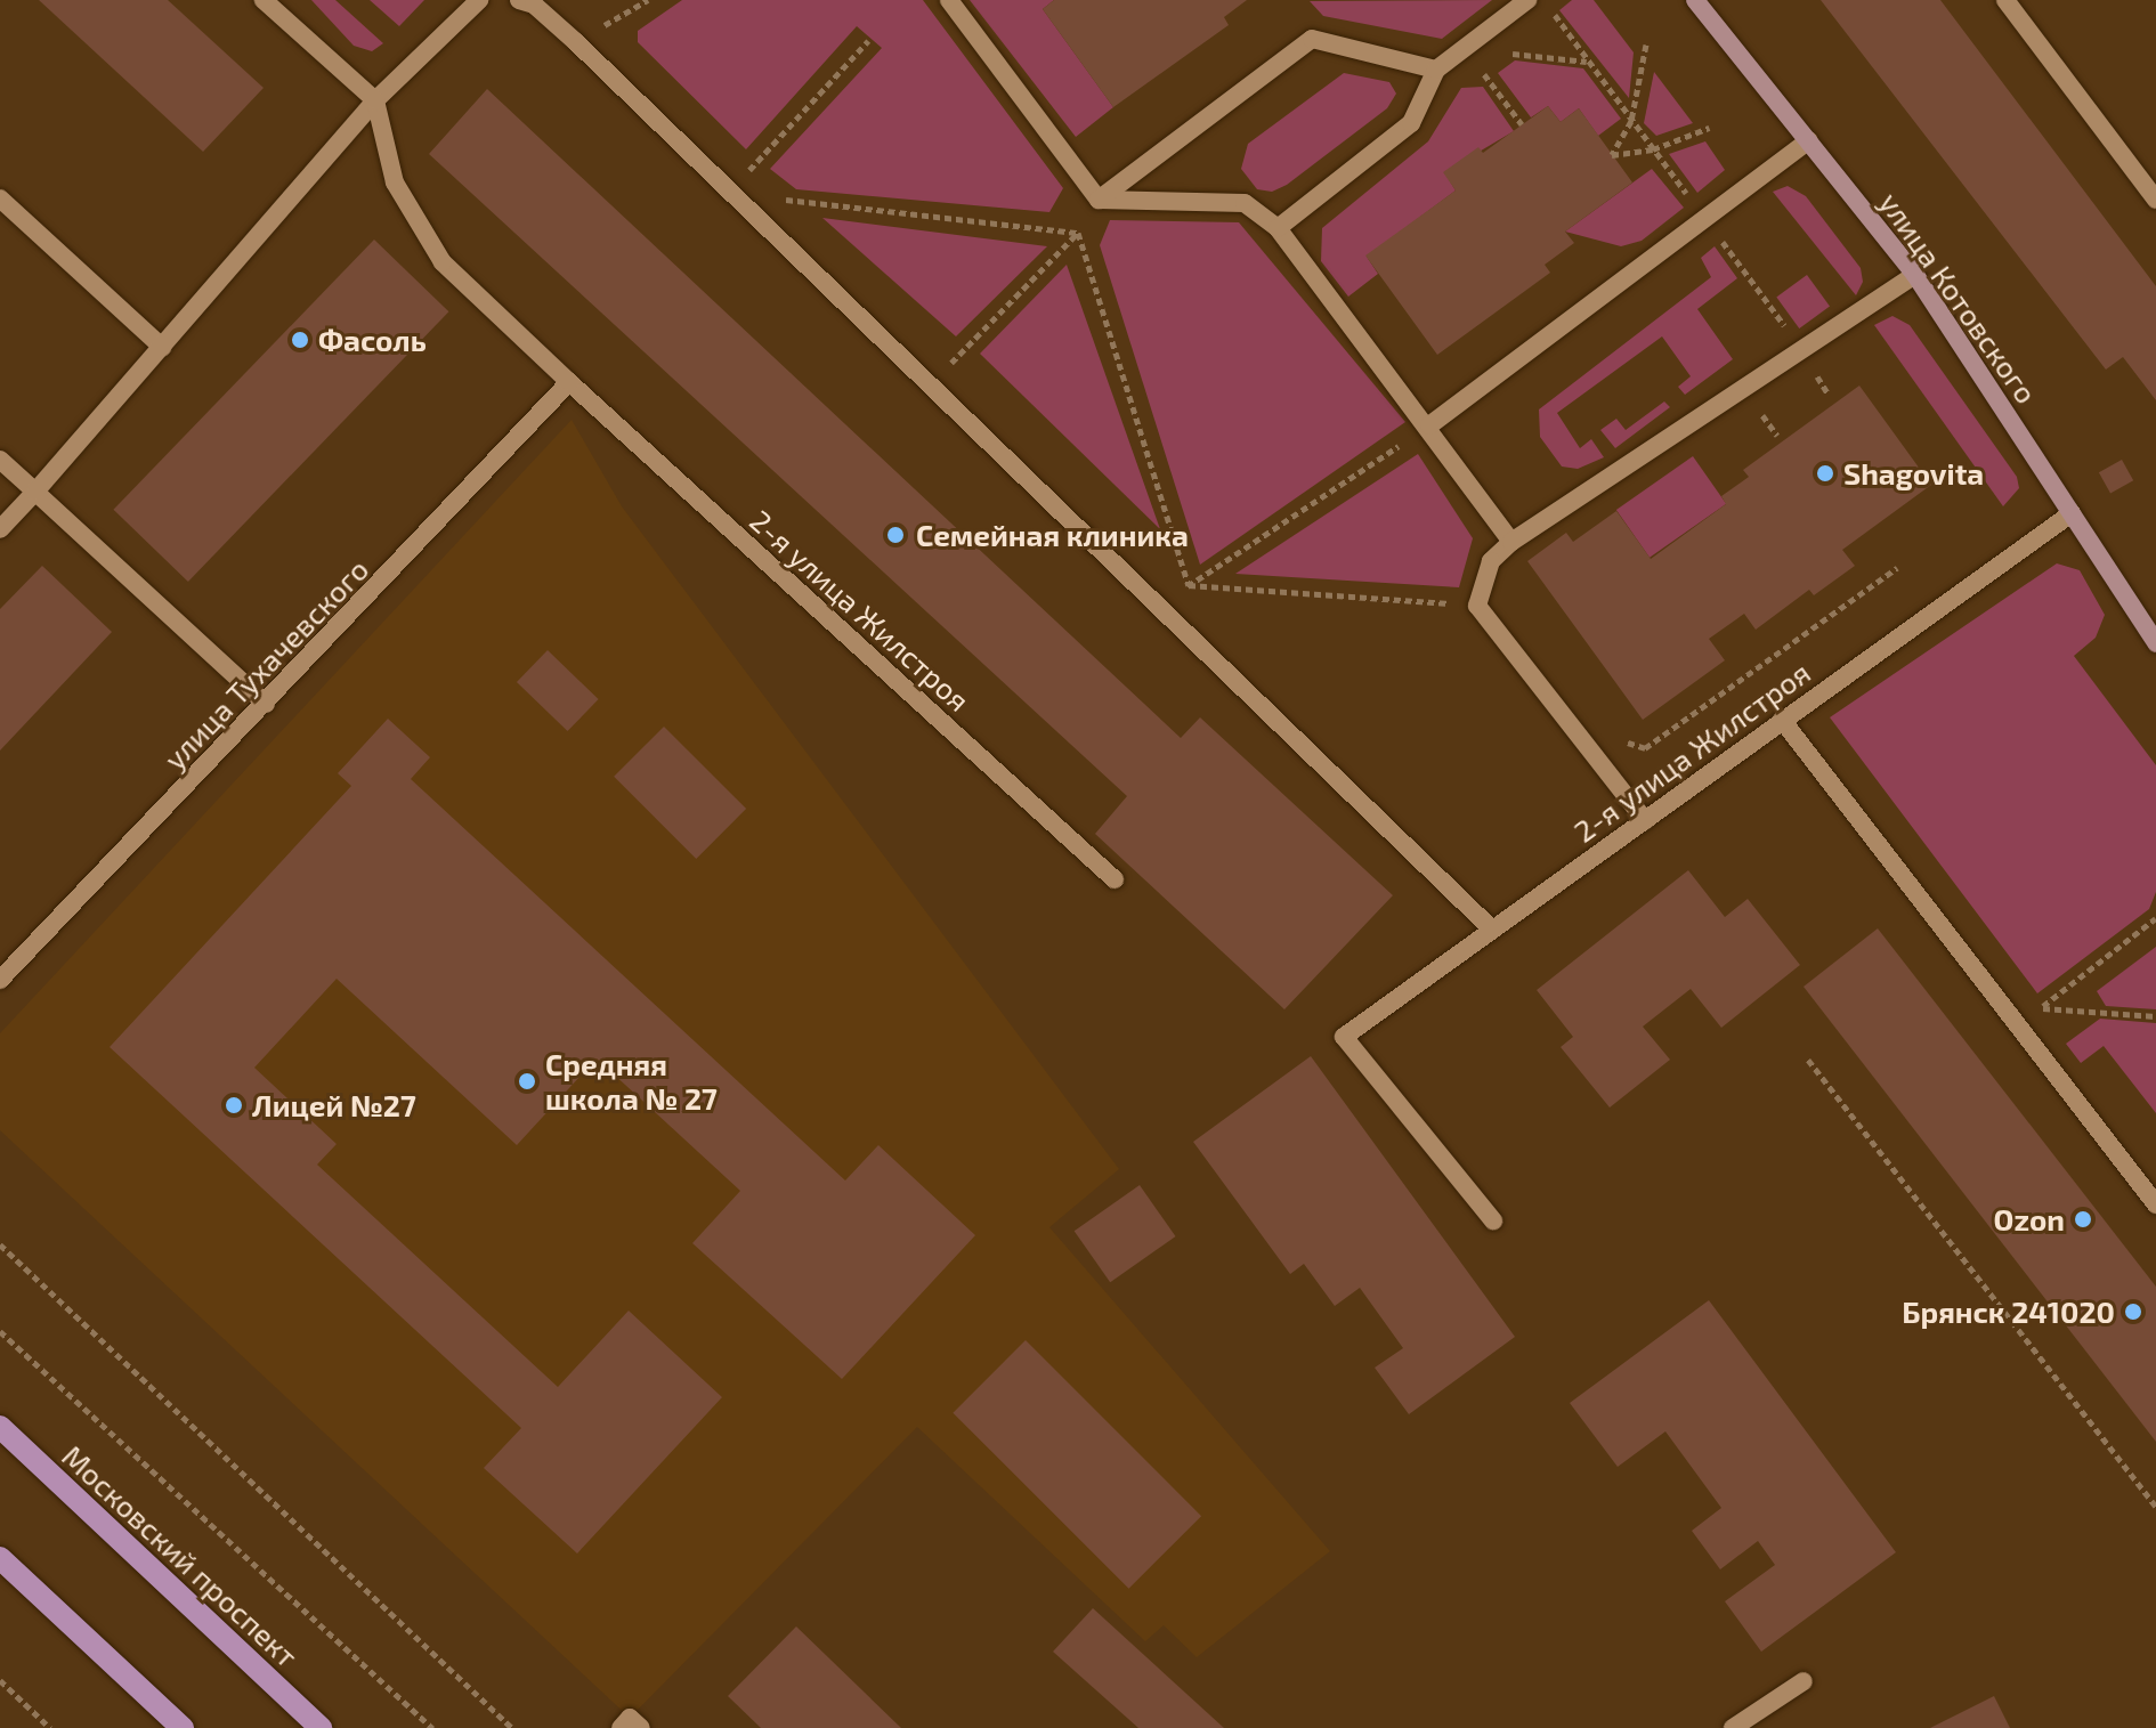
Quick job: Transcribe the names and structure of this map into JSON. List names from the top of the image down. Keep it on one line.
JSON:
{"streets":{"main road":["Московский проспект"],"street":["улица Котовского","2-я улица Жилстроя","улица Тухачевского"]},"crossings":[["улица Котовского","2-я улица Жилстроя"],["2-я улица Жилстроя","улица Тухачевского"]],"places":["Фасоль","Shagovita","Семейная клиника","Средняя школа № 27","Лицей №27","Ozon","Брянск 241020"]}
